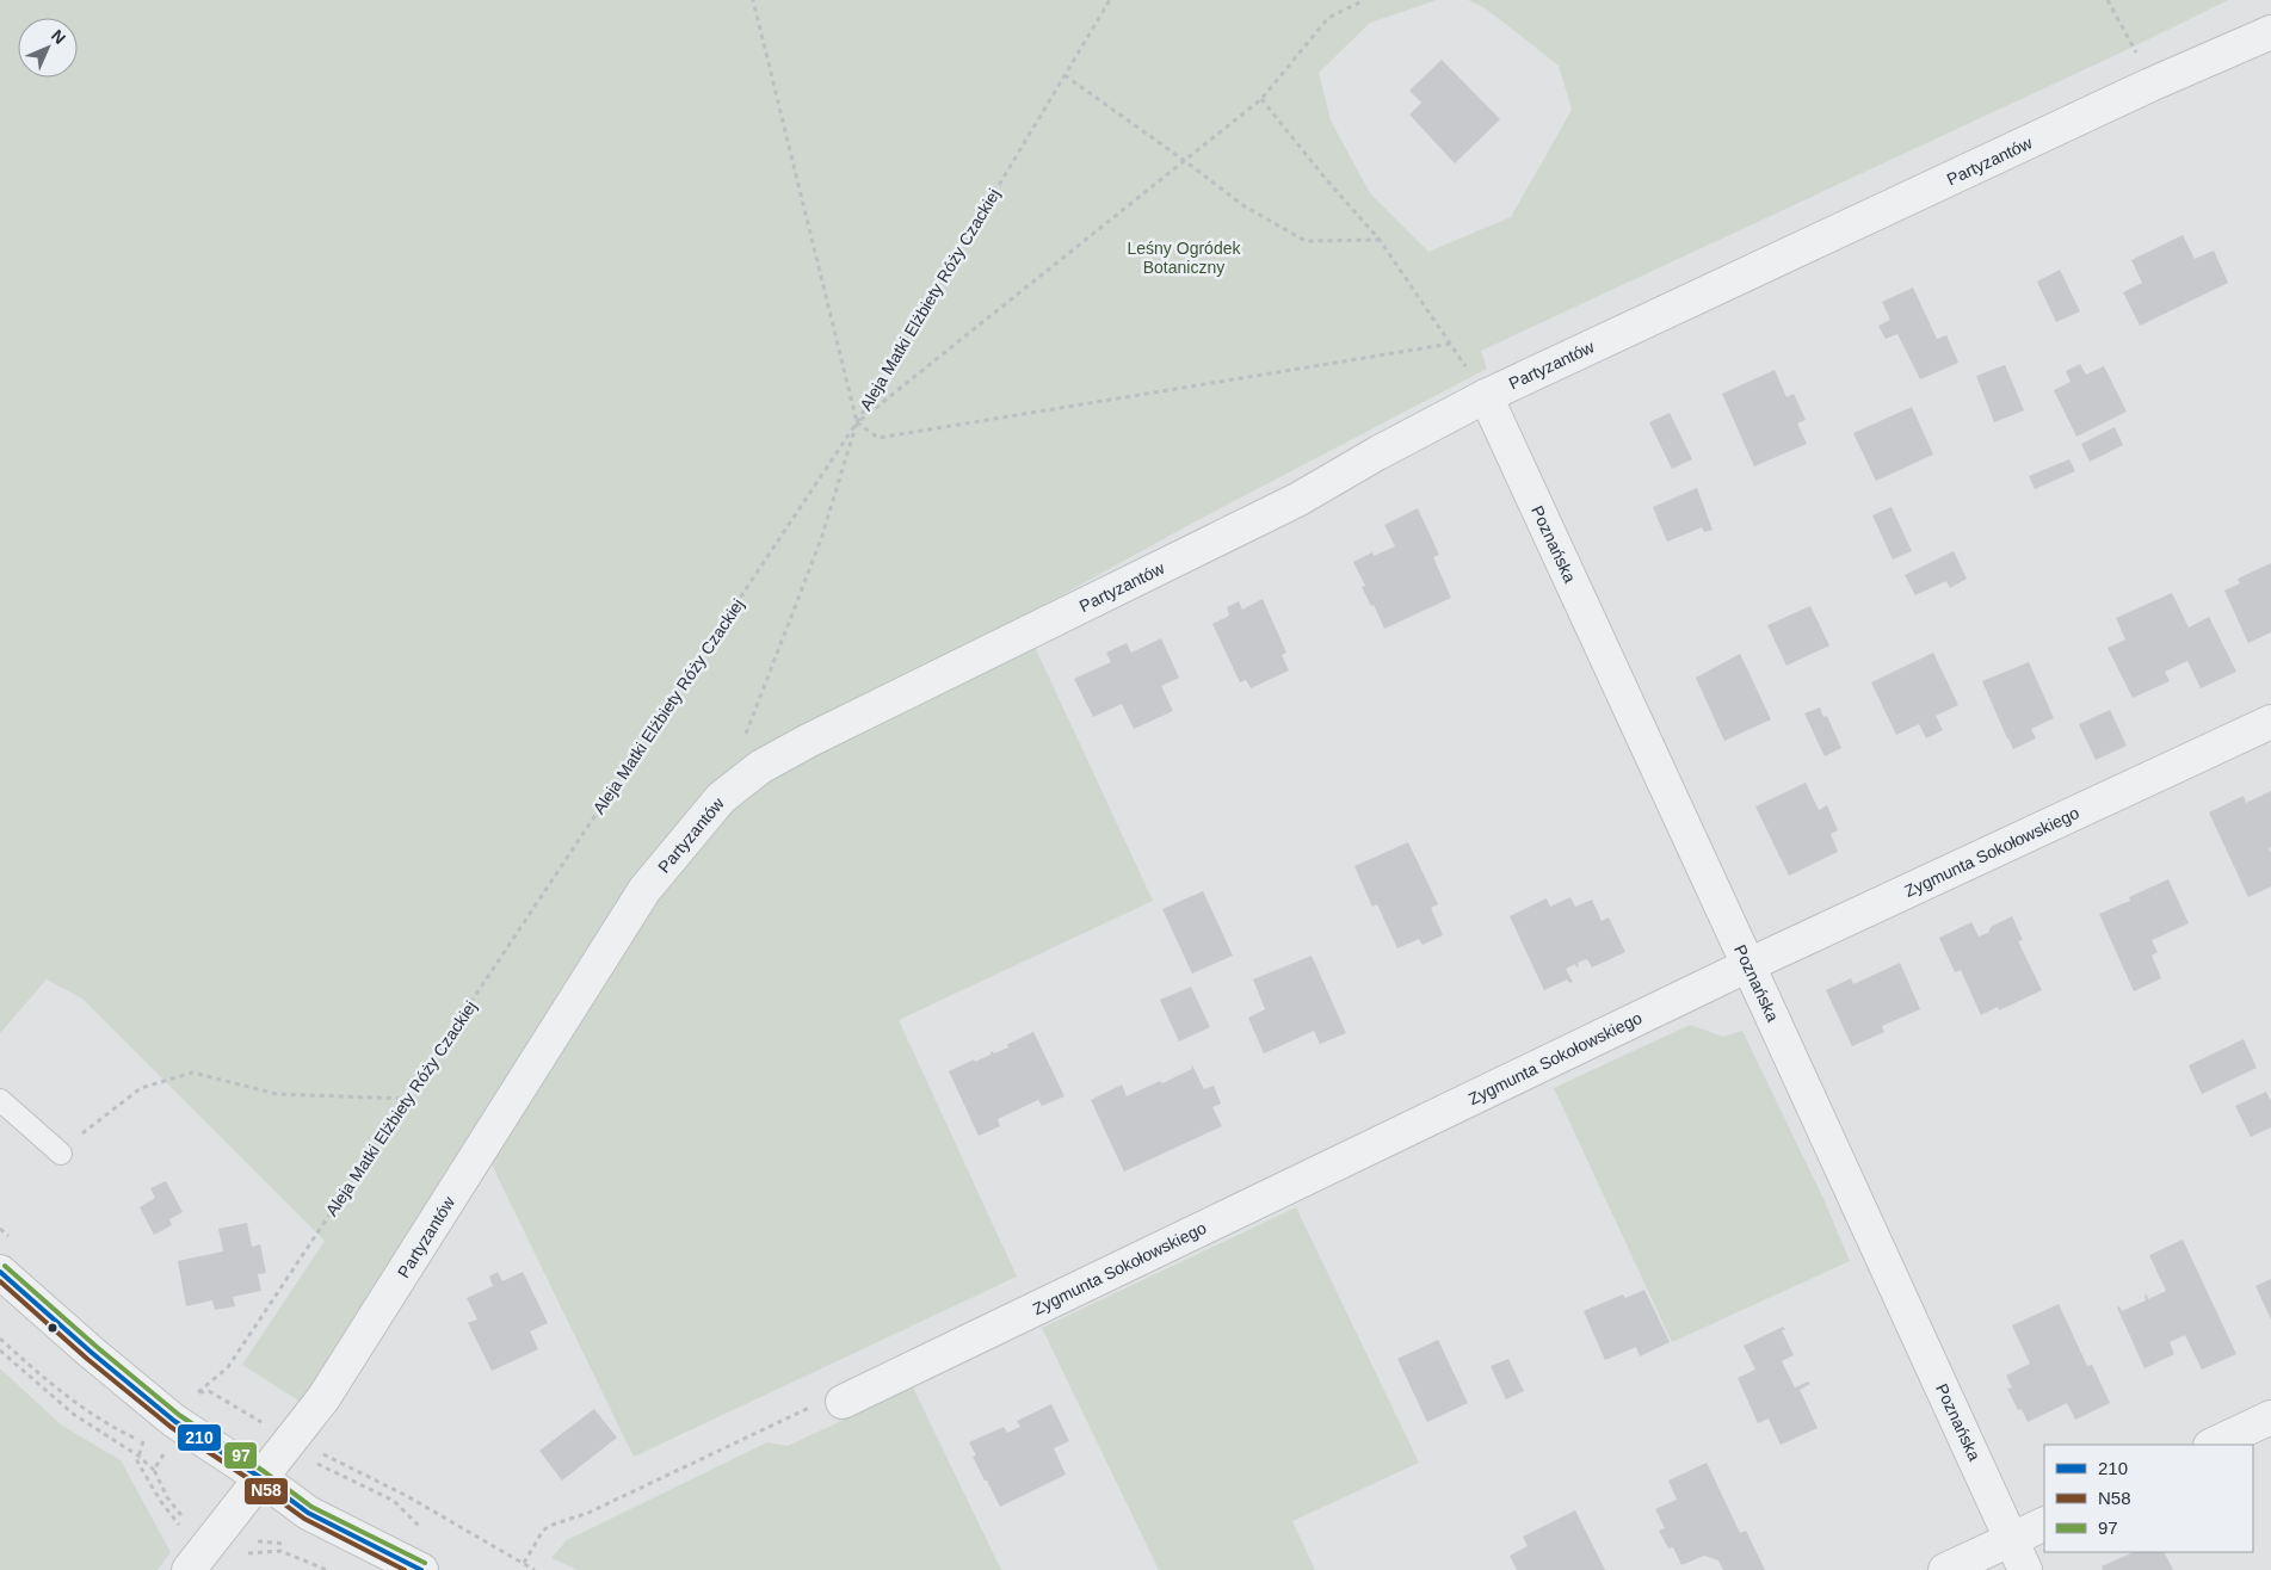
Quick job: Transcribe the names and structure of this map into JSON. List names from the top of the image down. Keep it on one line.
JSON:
{"streets":{"street":["Partyzantów","Poznańska","Zygmunta Sokołowskiego"],"path":["Aleja Matki Elżbiety Róży Czackiej"]},"crossings":[["Partyzantów","Poznańska"],["Poznańska","Zygmunta Sokołowskiego"]],"parks":["Leśny Ogródek Botaniczny"],"lines":["transit line 97","transit line 210","transit line N58"],"legend":["210","N58","97"],"north":"top right"}
